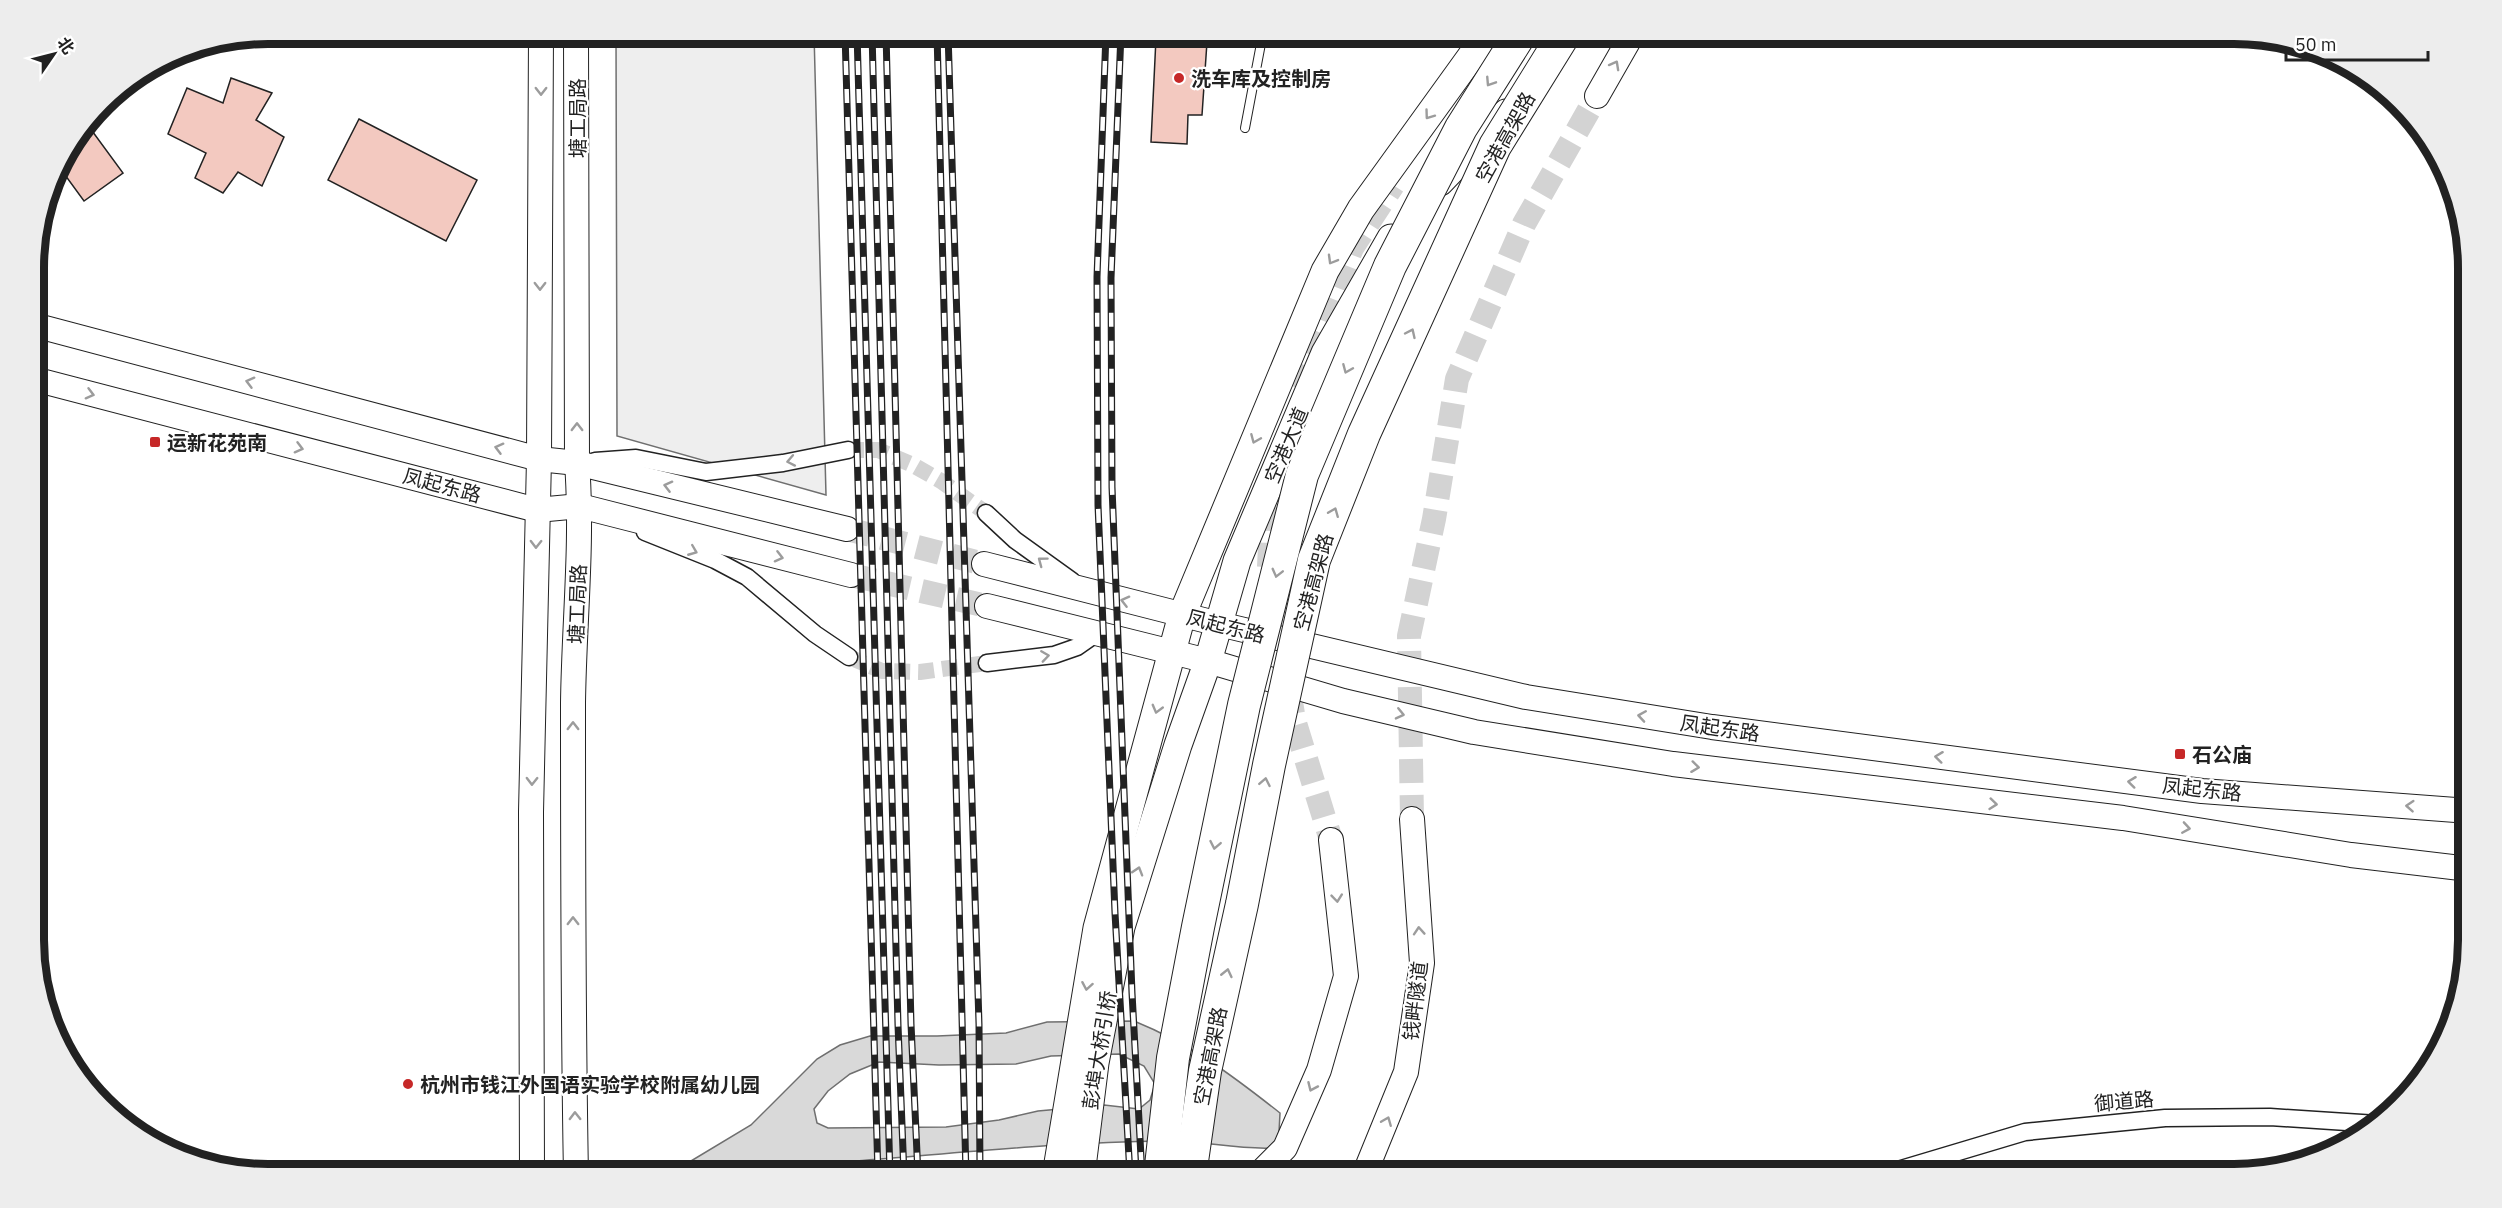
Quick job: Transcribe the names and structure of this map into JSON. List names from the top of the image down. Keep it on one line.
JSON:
{"streets":{"highway":["空港高架路"],"main road":["塘工局路","空港大道","凤起东路","钱畔隧道","彭埠大桥引桥"],"street":["御道路"]},"crossings":[["塘工局路","凤起东路"],["空港大道","凤起东路"],["空港大道","彭埠大桥引桥"]],"places":{"other":["洗车库及控制房","杭州市钱江外国语实验学校附属幼儿园"],"transit":["运新花苑南","石公庙"]},"scale_bar":"50 m","north":"top right"}
